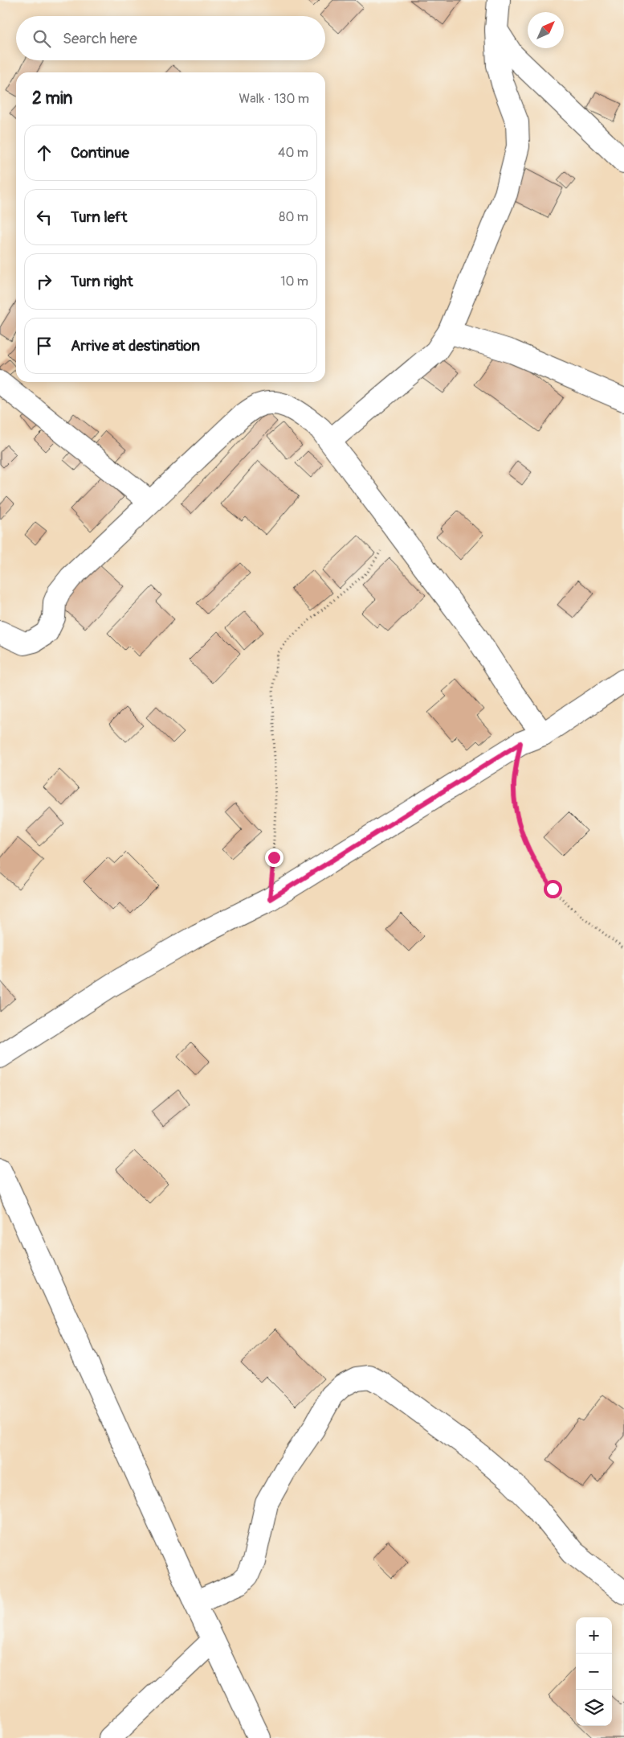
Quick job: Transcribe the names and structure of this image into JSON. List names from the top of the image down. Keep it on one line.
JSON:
{"north":"top right","page":{"search":"Search here","heading":["2 min","Walk · 130 m"],"list":[["Continue","40 m"],["Turn left","80 m"],["Turn right","10 m"],"Arrive at destination"],"map_buttons":["+","−"]}}
